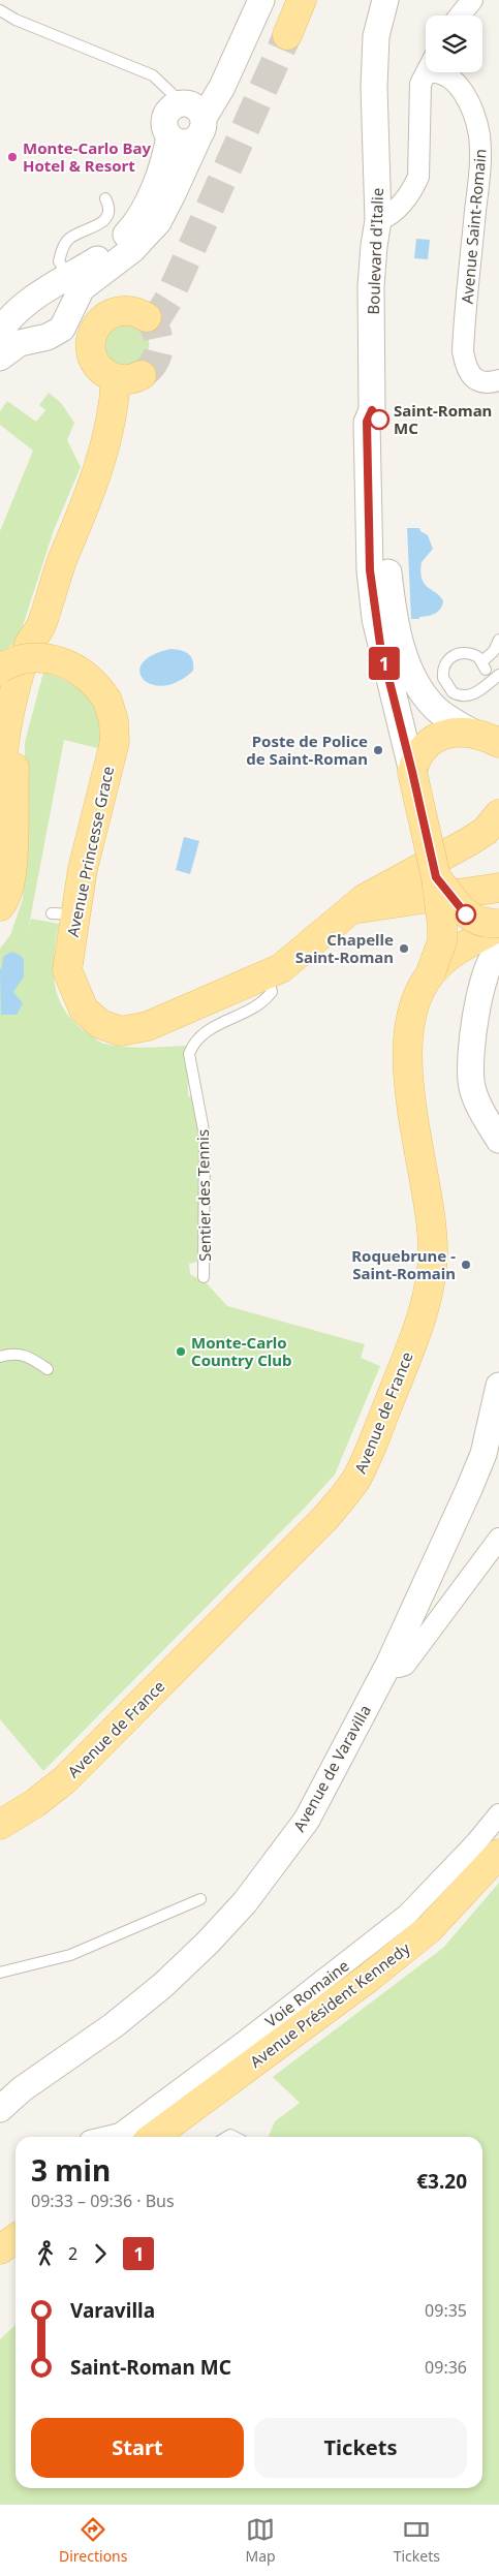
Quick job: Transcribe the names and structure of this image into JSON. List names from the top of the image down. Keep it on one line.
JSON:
{"streets":{"main road":["Boulevard d'Italie","Avenue Princesse Grace","Avenue de France","Avenue Président Kennedy"],"street":["Avenue Saint-Romain","Avenue de Varavilla","Voie Romaine"],"lane":["Sentier des Tennis"]},"crossings":[["Boulevard d'Italie","Avenue de France"],["Avenue Princesse Grace","Sentier des Tennis"]],"places":["Monte-Carlo Bay Hotel & Resort","Saint-Roman MC","Poste de Police de Saint-Roman","Chapelle Saint-Roman","Roquebrune - Saint-Romain","Monte-Carlo Country Club"],"lines":["bus line 1"],"page":{"on_map":"1","heading":["3 min","09:33 – 09:36 · Bus","€3.20"],"legs":["2","1"],"list":[{"name":"Varavilla","value":"09:35"},{"name":"Saint-Roman MC","value":"09:36"}],"buttons":["Start","Tickets"],"tabs":["Directions","Map","Tickets"]}}
